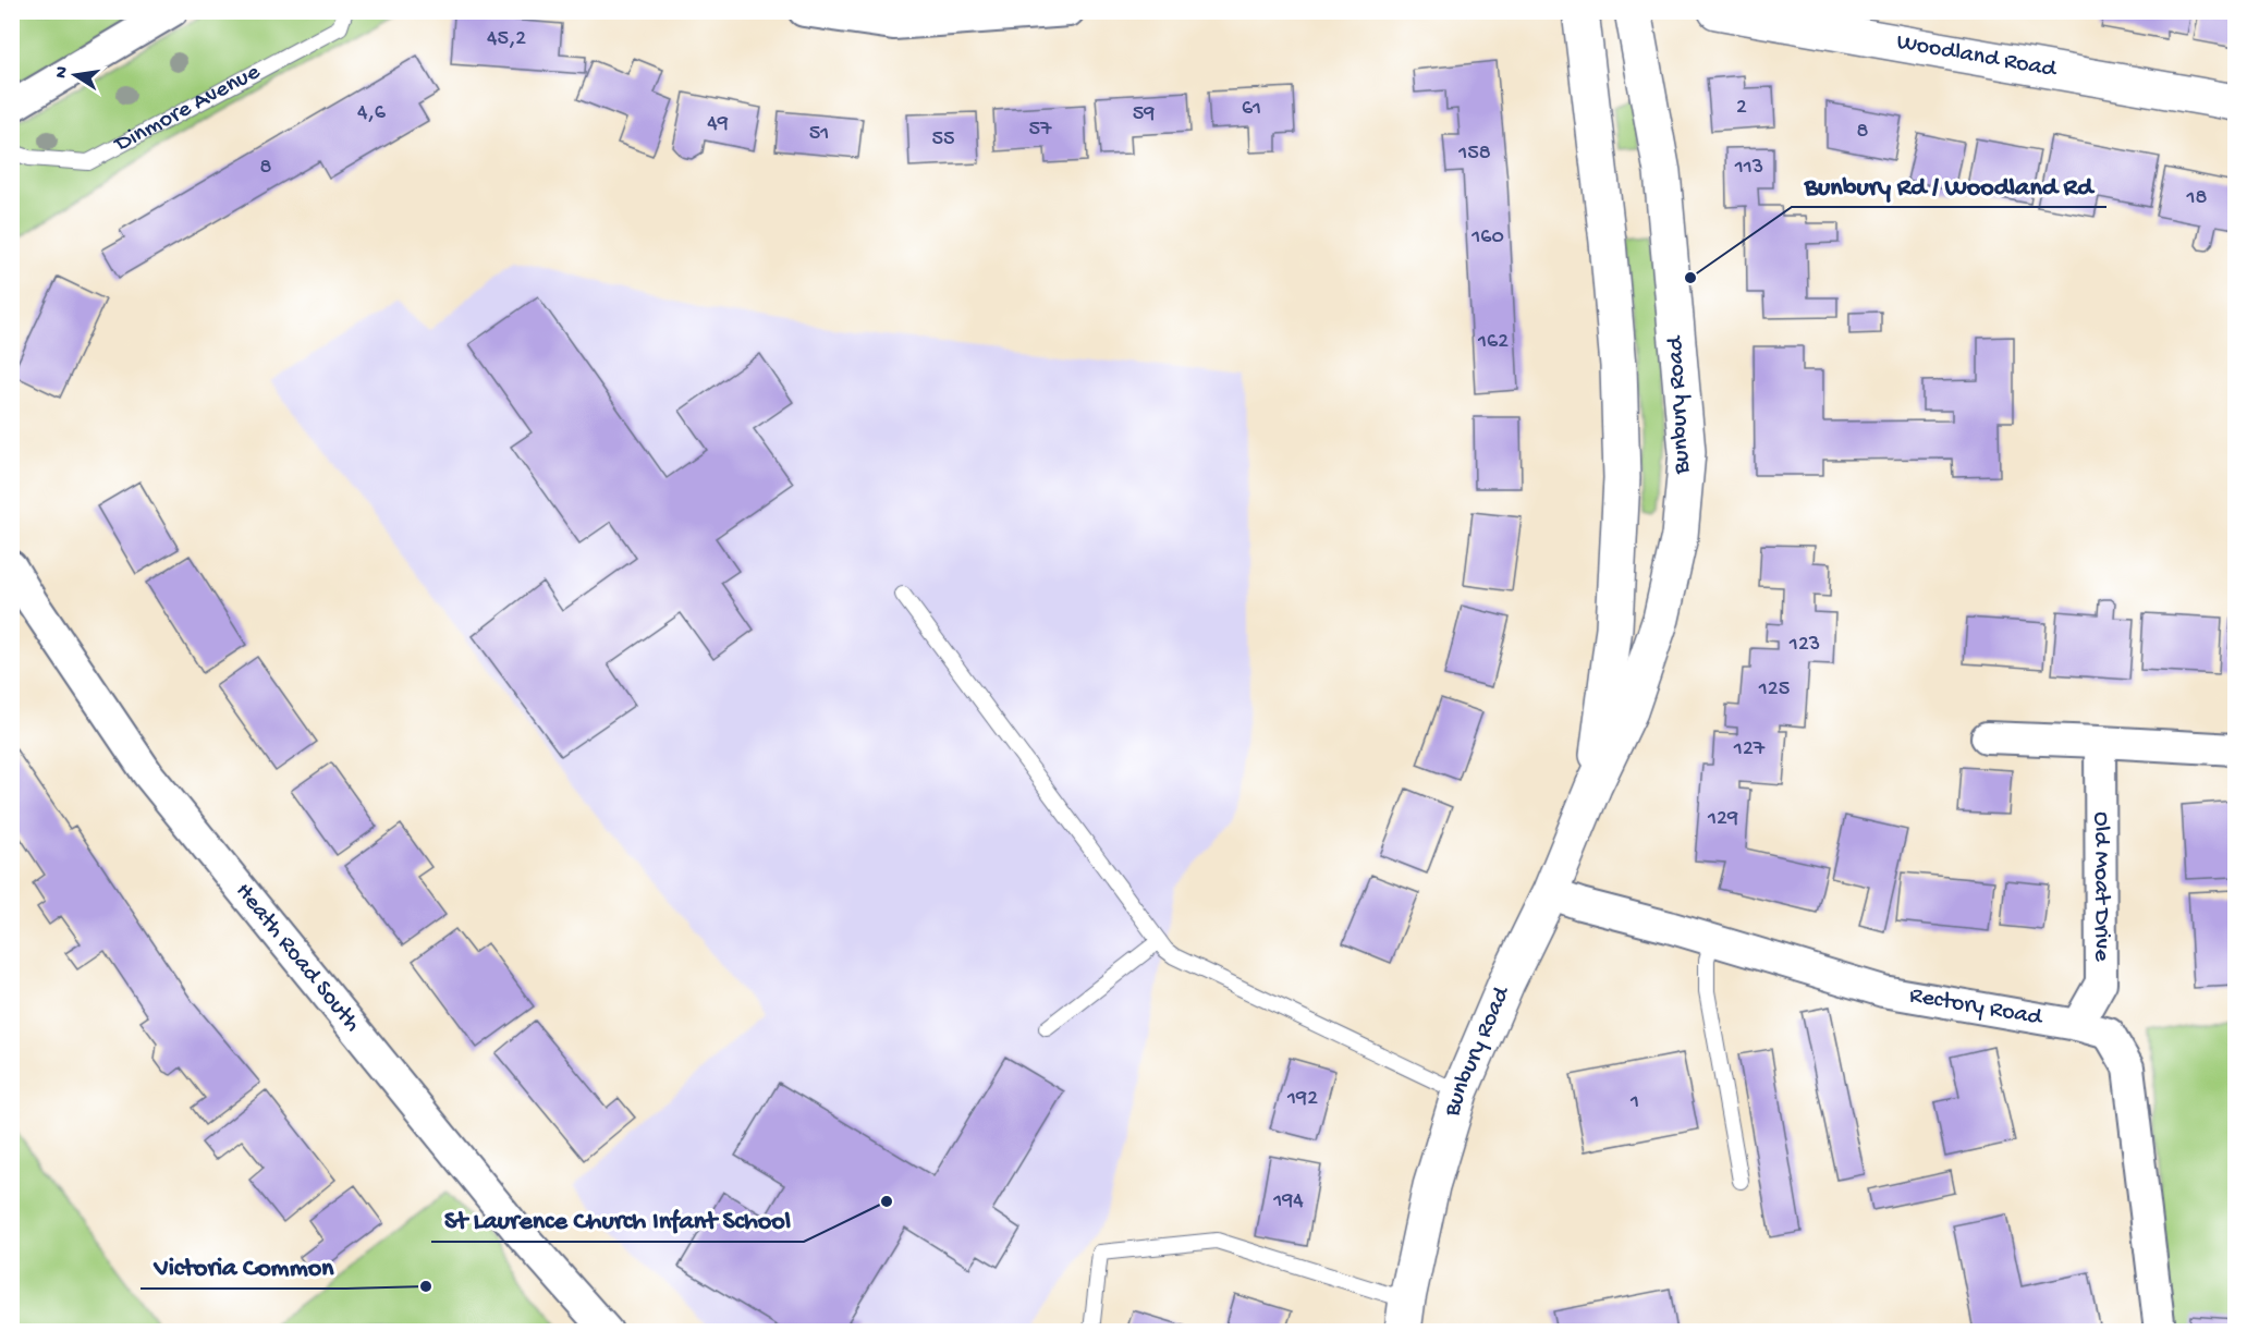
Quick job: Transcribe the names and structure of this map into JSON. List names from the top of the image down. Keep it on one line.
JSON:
{"streets":{"main road":["Woodland Road","Bunbury Road"],"street":["Old Moat Drive","Heath Road South","Rectory Road"],"lane":["Dinmore Avenue"]},"crossings":[["Bunbury Road","Rectory Road"],["Old Moat Drive","Rectory Road"]],"places":["Bunbury Rd / Woodland Rd","St Laurence Church Infant School","Victoria Common"],"house_numbers":["45,2","2","61","4,6","59","49","57","8","51","55","158","8","113","18","160","162","123","125","127","129","192","1","194"],"north":"left"}
